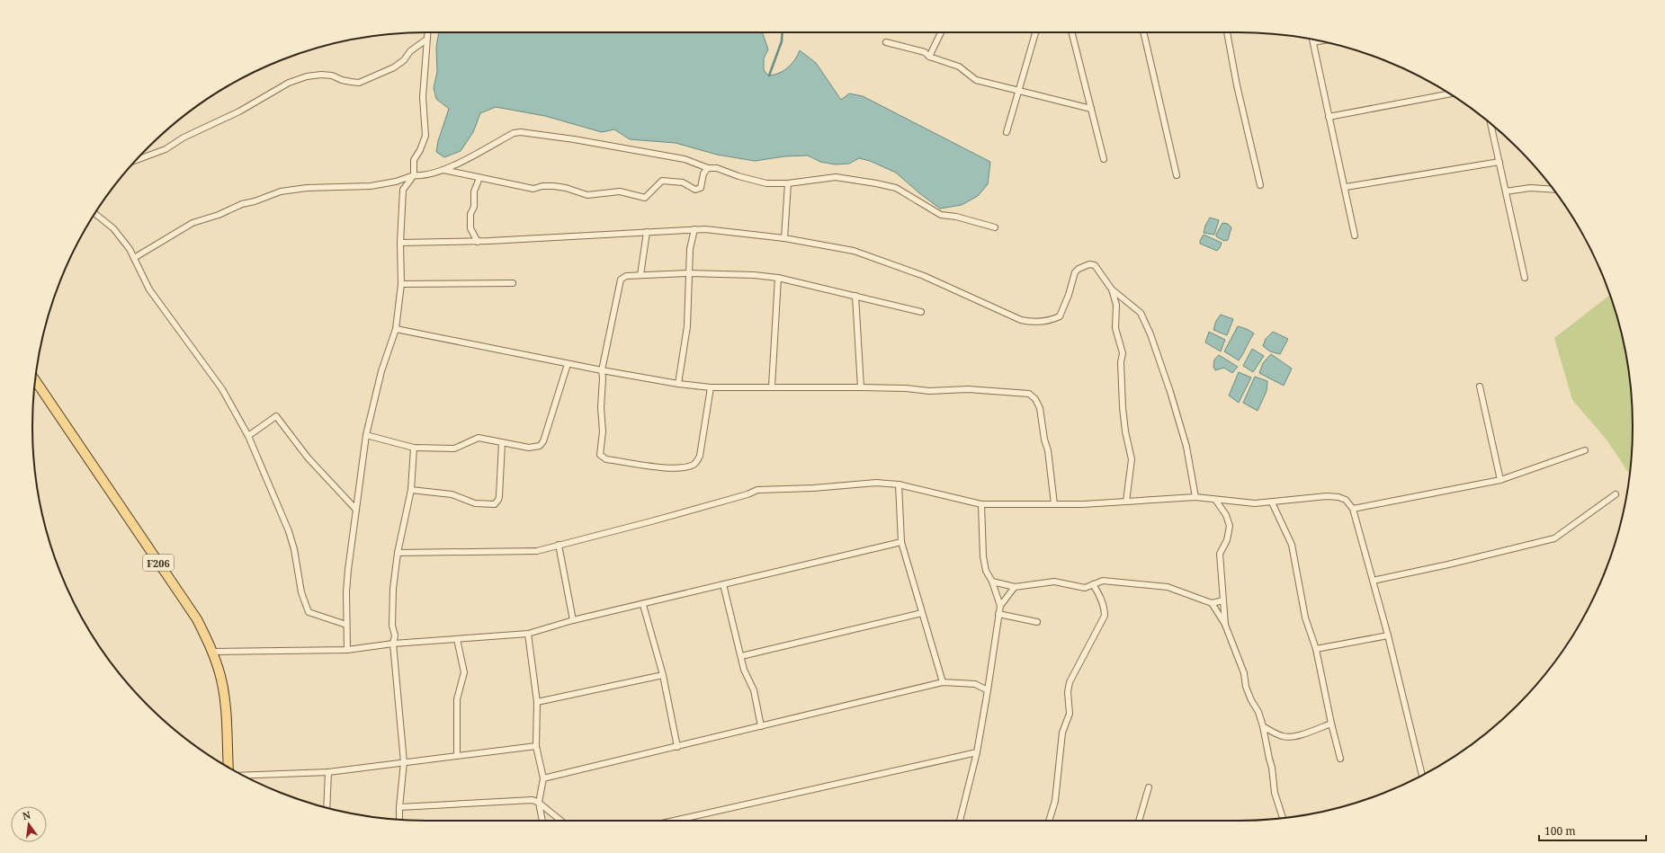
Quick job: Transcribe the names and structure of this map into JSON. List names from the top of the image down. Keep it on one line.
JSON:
{"streets":{"main road":["F206"]},"scale_bar":"100 m","north":"top"}
